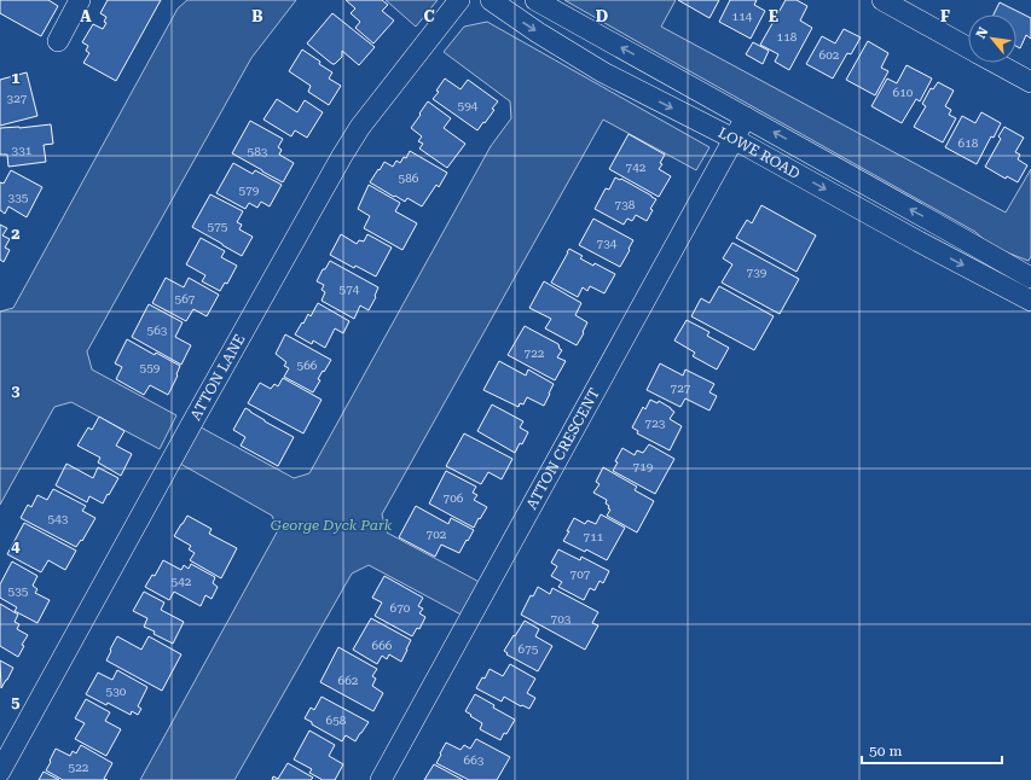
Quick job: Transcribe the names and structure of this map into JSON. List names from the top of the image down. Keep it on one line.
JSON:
{"streets":{"street":["LOWE ROAD","ATTON LANE","ATTON CRESCENT"]},"crossings":[["LOWE ROAD","ATTON CRESCENT"]],"parks":["George Dyck Park"],"house_numbers":["114","118","602","610","327","594","618","331","583","742","586","579","335","738","575","734","739","574","567","563","722","566","559","727","723","719","706","543","702","711","707","542","535","670","703","666","675","662","530","658","663","522"],"scale_bar":"50 m","north":"top left","grid":{"columns":["A","B","C","D","E","F"],"rows":["1","2","3","4","5"]}}
